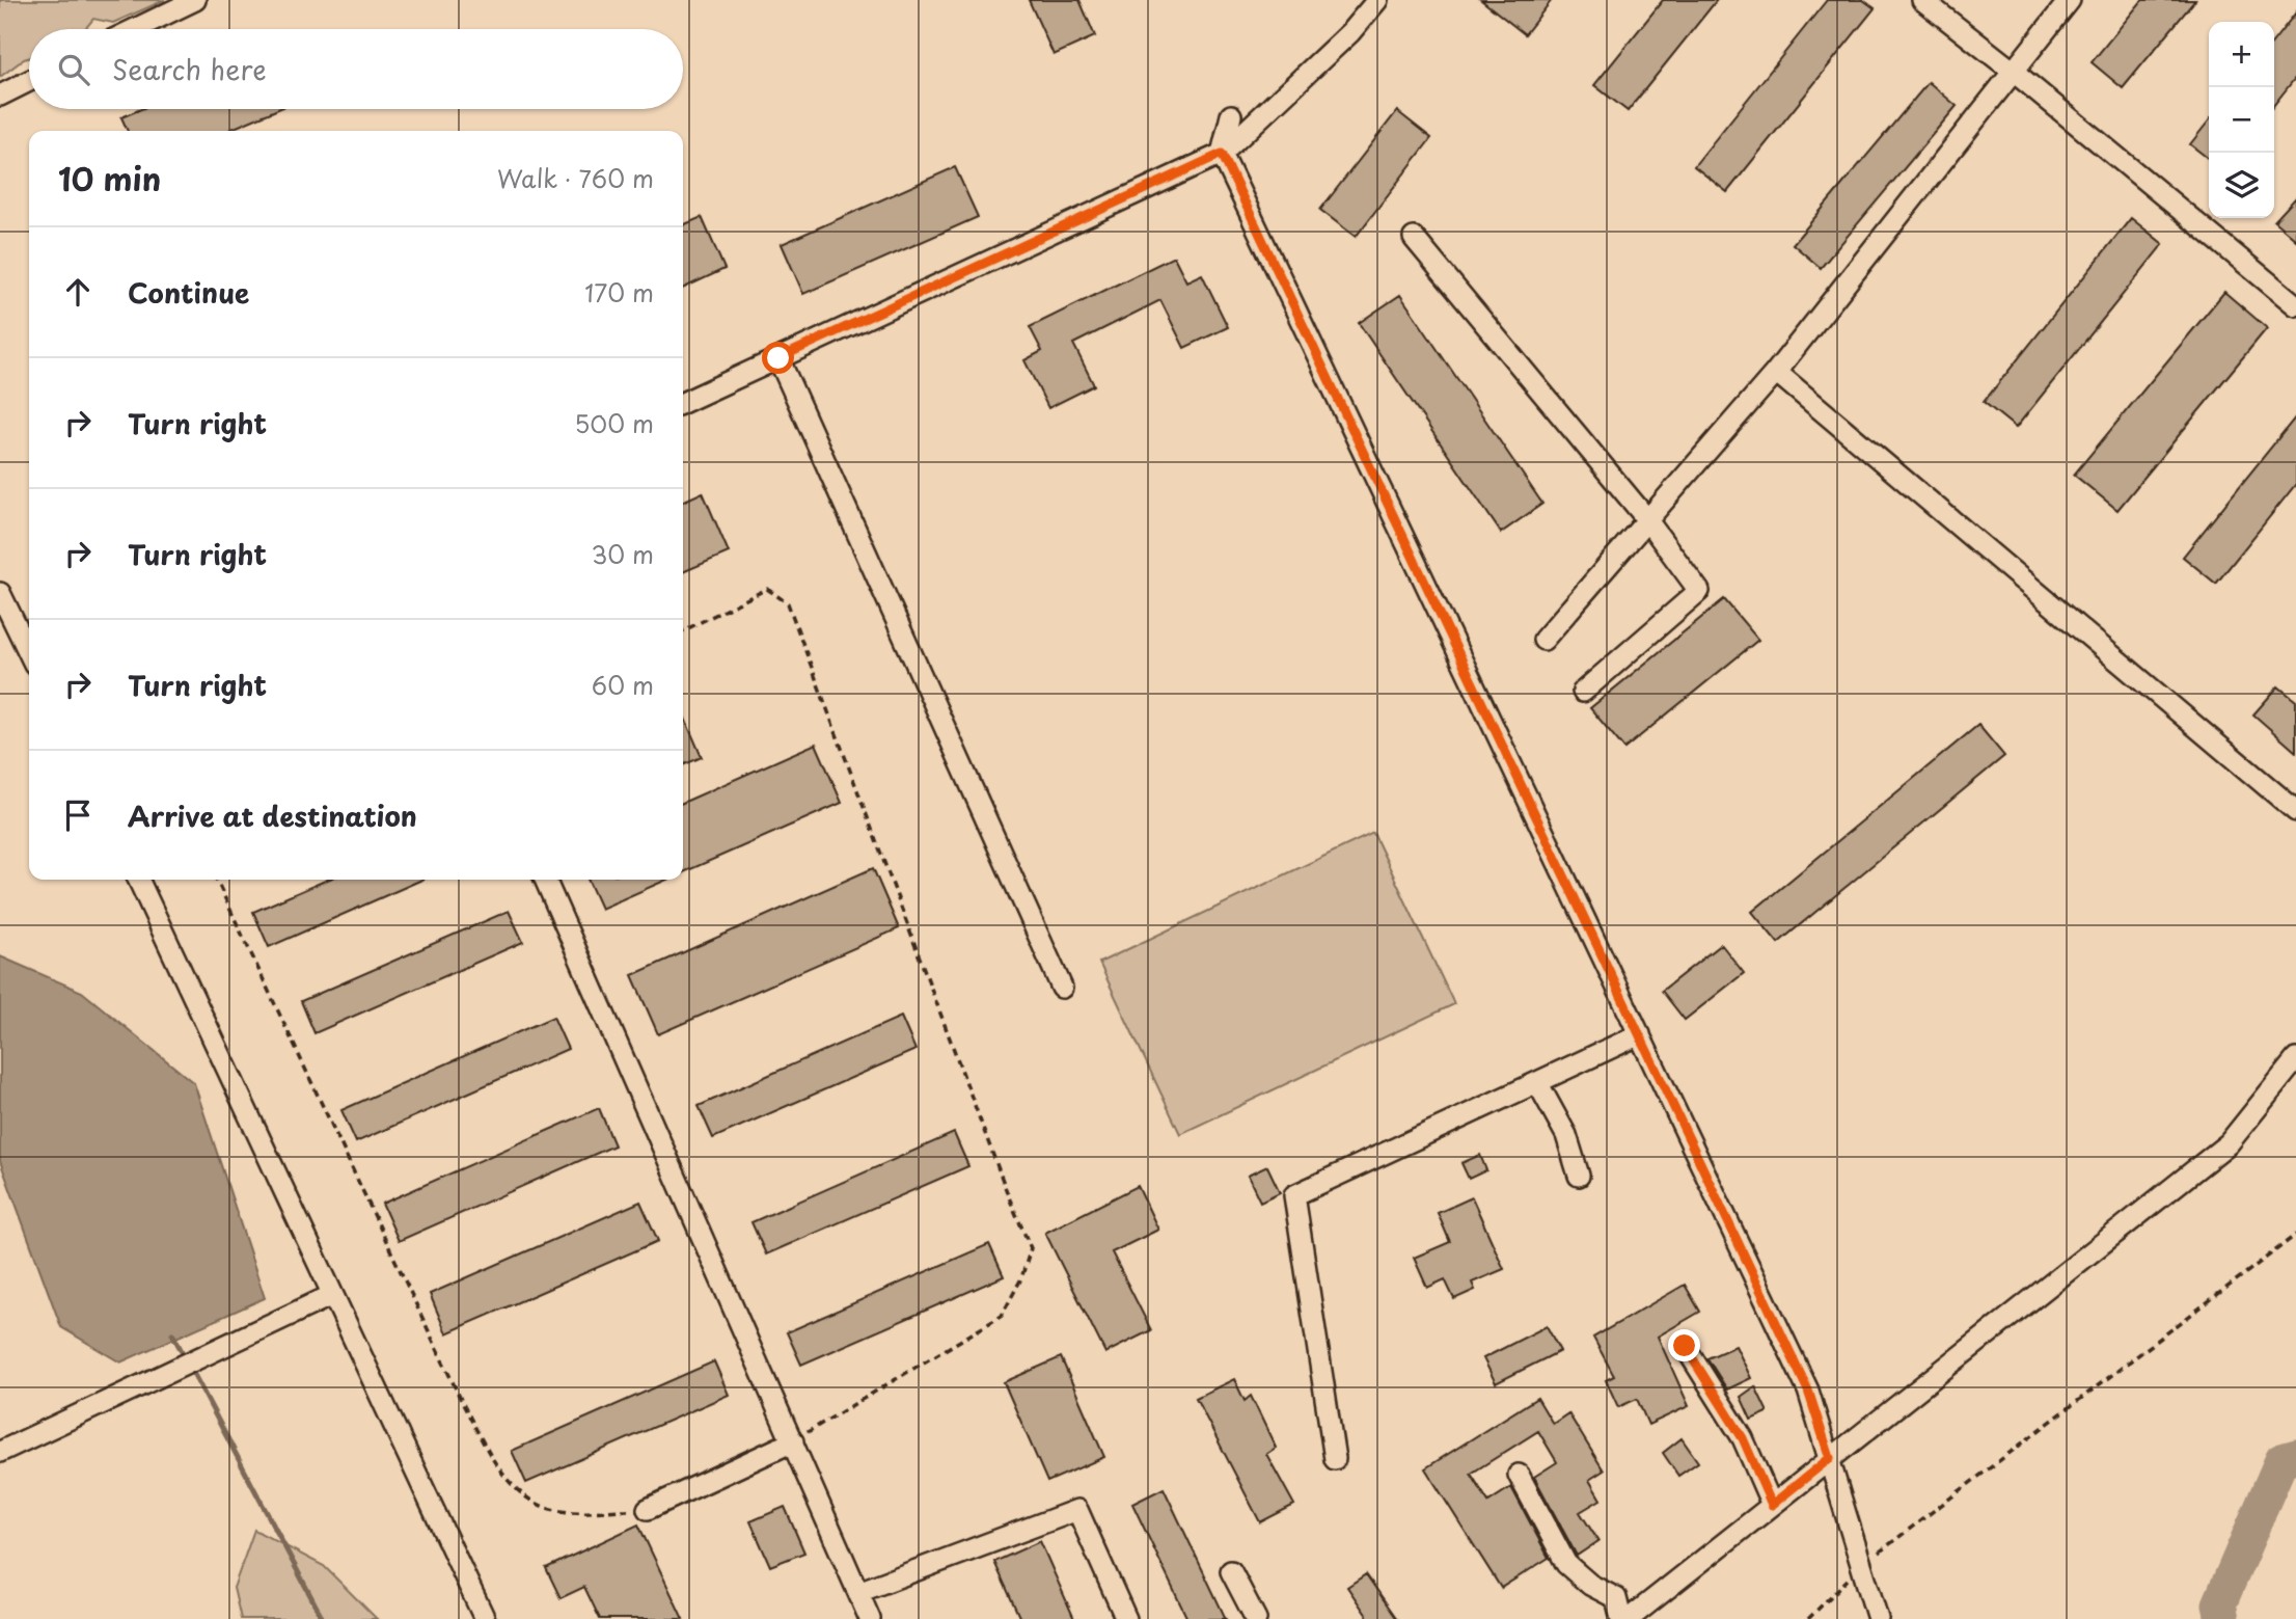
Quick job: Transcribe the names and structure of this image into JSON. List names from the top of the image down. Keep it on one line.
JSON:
{"page":{"map_buttons":["+","−"],"search":"Search here","heading":["10 min","Walk · 760 m"],"list":[["Continue","170 m"],["Turn right","500 m"],["Turn right","30 m"],["Turn right","60 m"],"Arrive at destination"]}}
